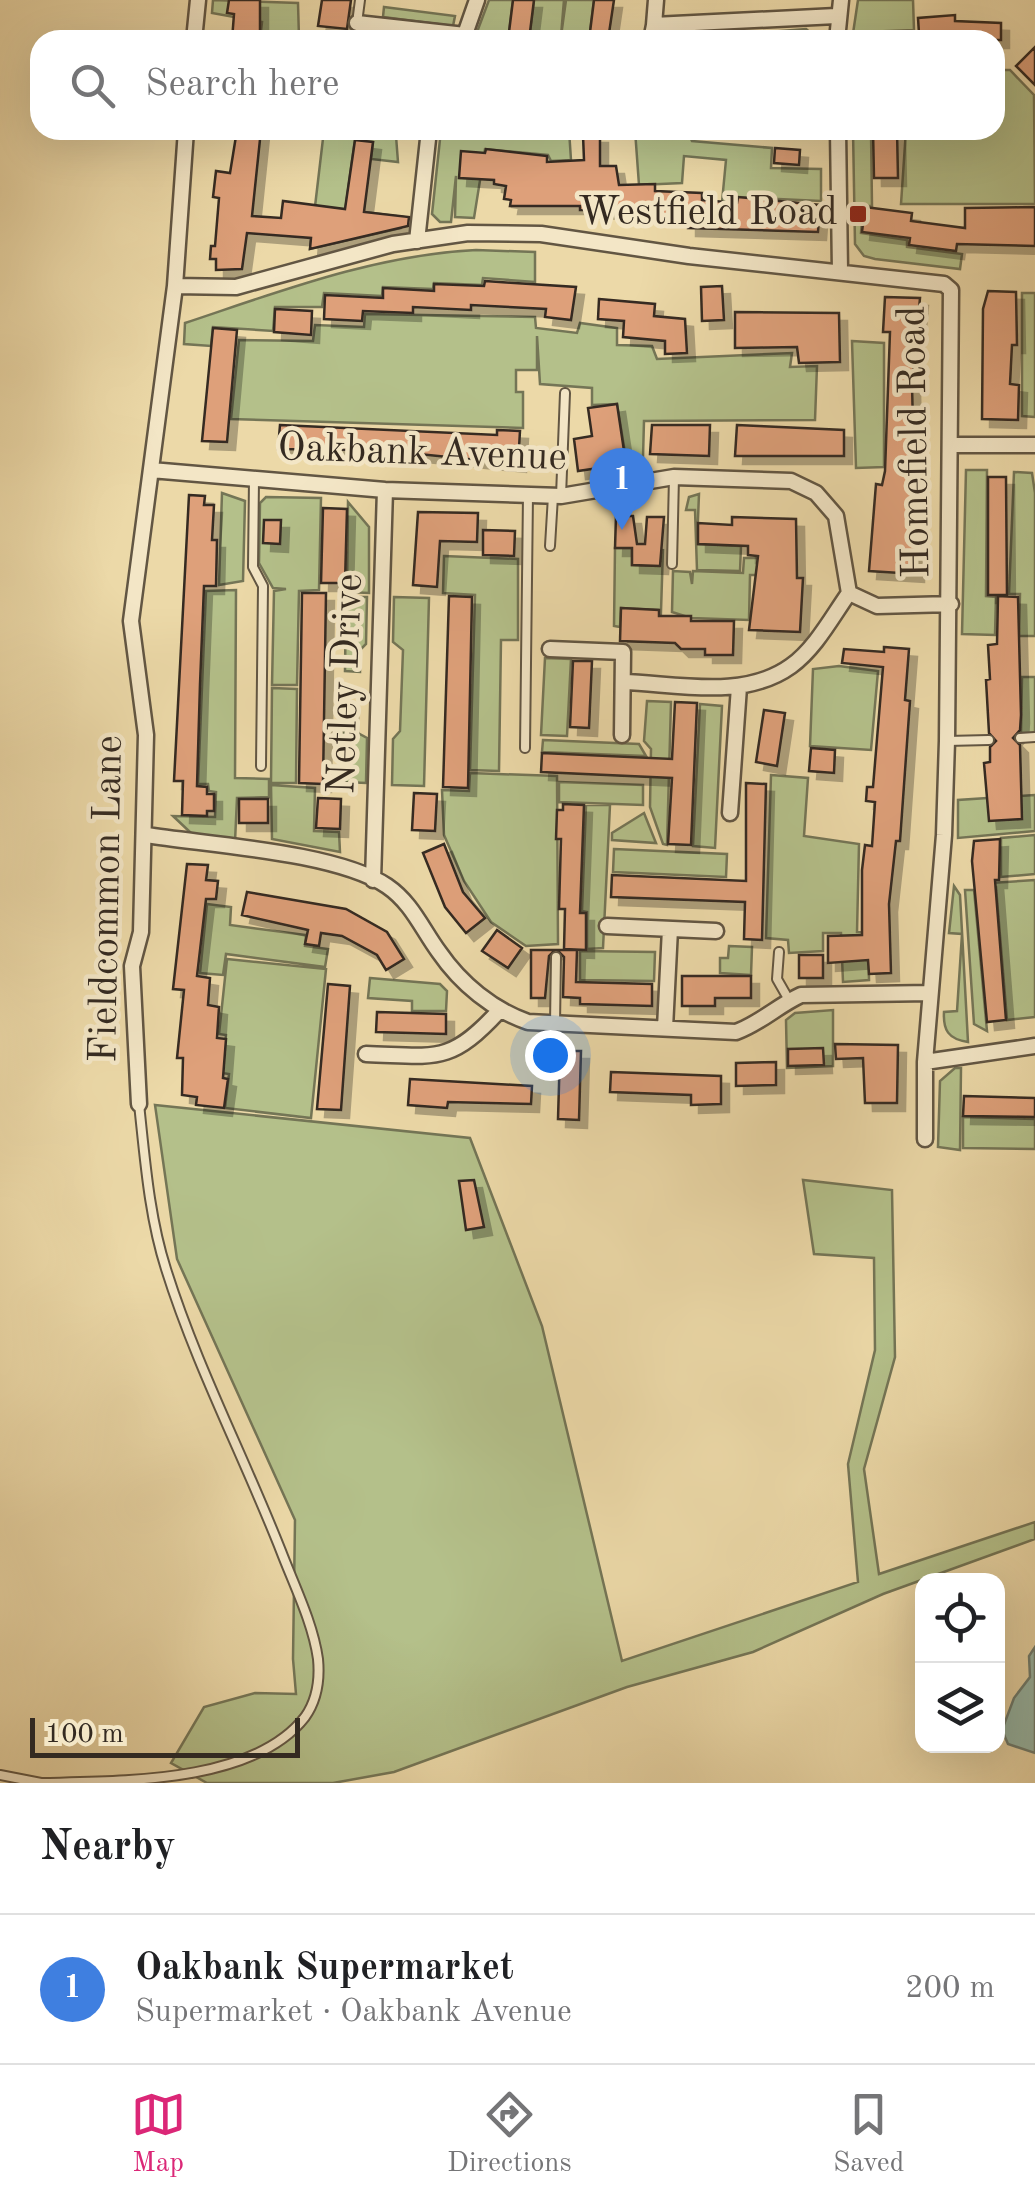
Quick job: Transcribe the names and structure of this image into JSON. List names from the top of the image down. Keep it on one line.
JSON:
{"streets":{"street":["Homefield Road","Oakbank Avenue","Netley Drive","Fieldcommon Lane"]},"crossings":[["Homefield Road","Fieldcommon Lane"],["Oakbank Avenue","Netley Drive"],["Oakbank Avenue","Fieldcommon Lane"]],"places":{"transit":["Westfield Road"]},"scale_bar":"100 m","page":{"search":"Search here","pins":"1","scale":"100 m","heading":"Nearby","list":[{"mark":"1","name":"Oakbank Supermarket","note":"Supermarket · Oakbank Avenue","value":"200 m"}],"nav":["Map","Directions","Saved"]}}
